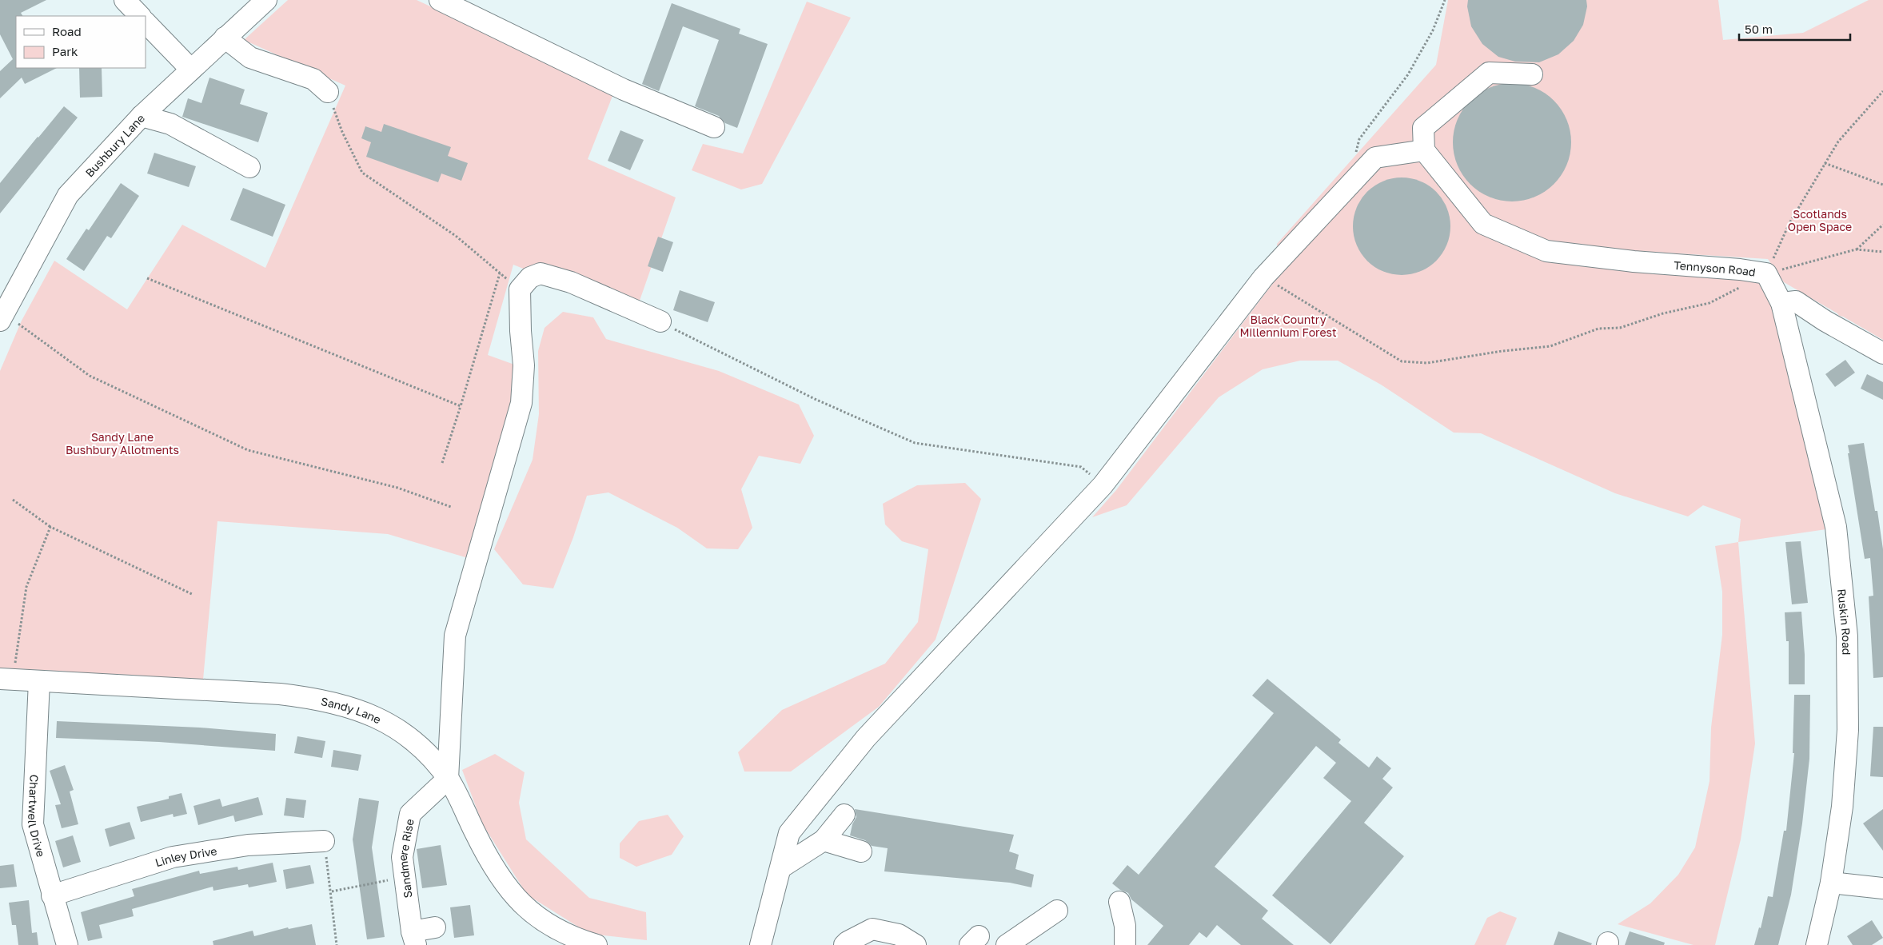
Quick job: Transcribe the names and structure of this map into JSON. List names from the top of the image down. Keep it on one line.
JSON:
{"streets":{"street":["Bushbury Lane","Tennyson Road","Ruskin Road","Sandy Lane","Chartwell Drive","Linley Drive","Sandmere Rise"]},"crossings":[["Tennyson Road","Ruskin Road"],["Sandy Lane","Chartwell Drive"],["Sandy Lane","Sandmere Rise"],["Chartwell Drive","Linley Drive"]],"parks":["Scotlands Open Space","Black Country Millennium Forest","Sandy Lane Bushbury Allotments"],"legend":["Road","Park"],"scale_bar":"50 m"}
